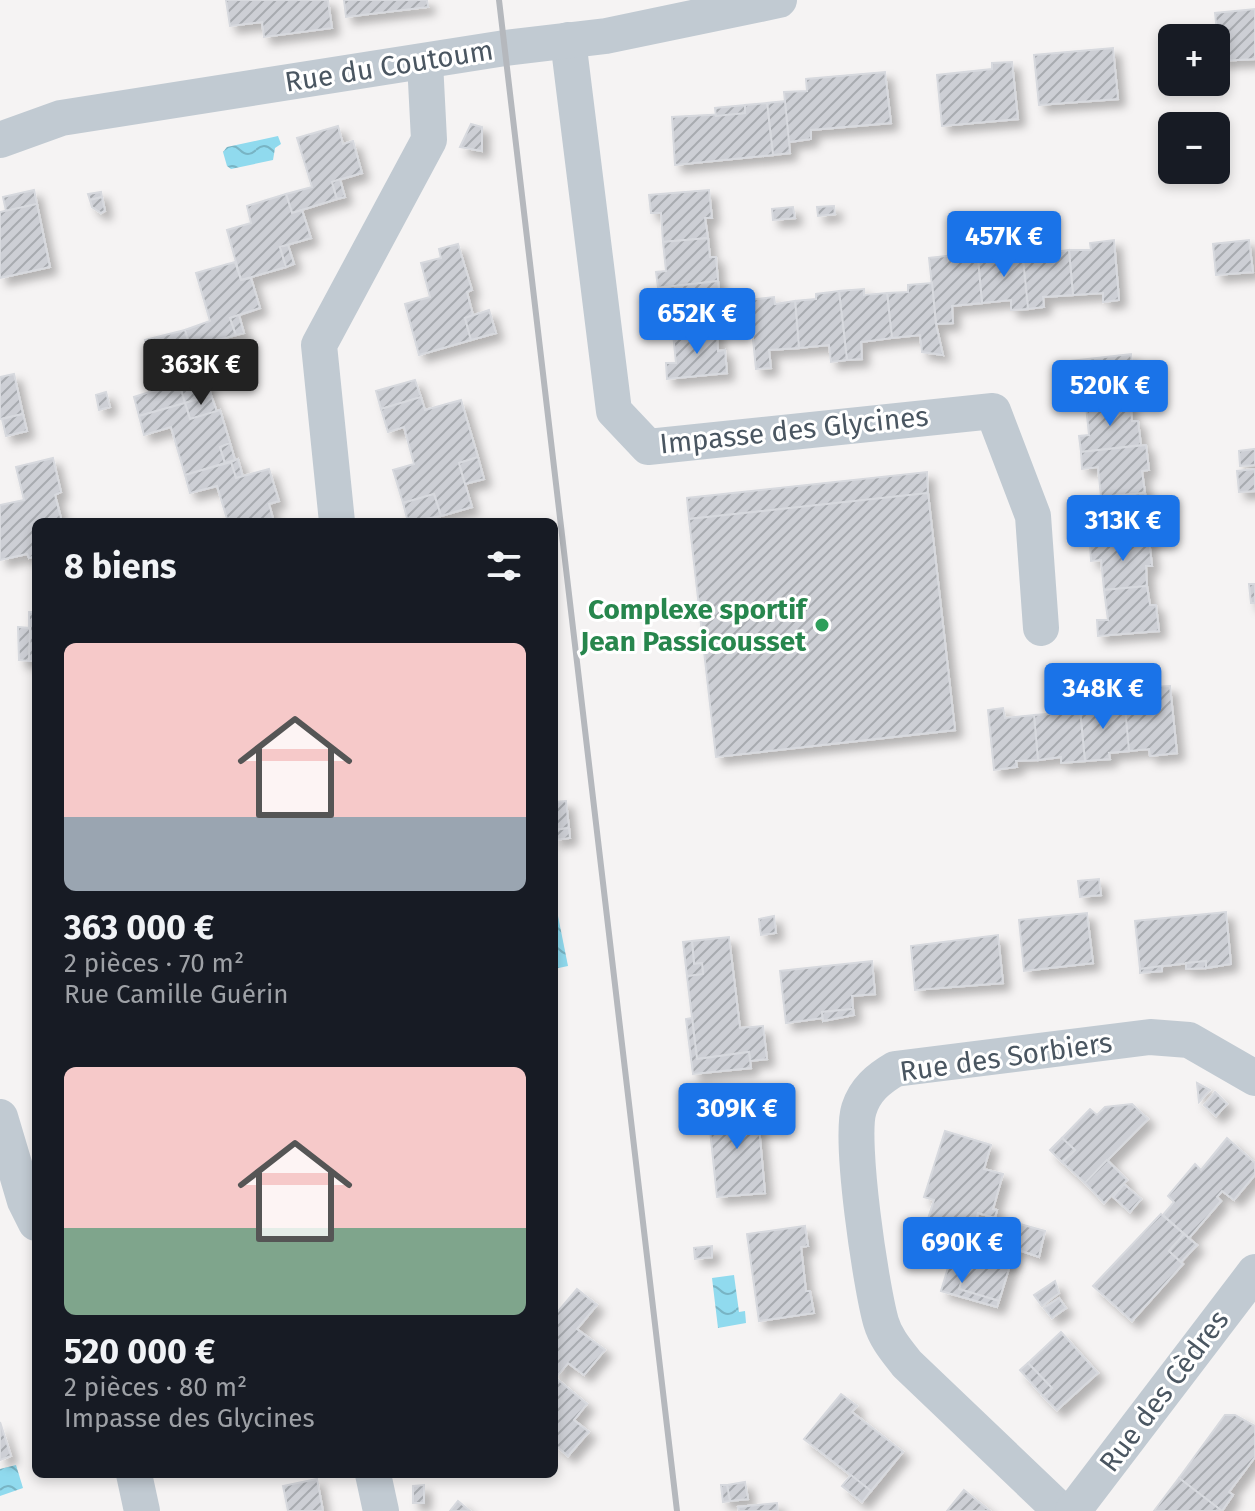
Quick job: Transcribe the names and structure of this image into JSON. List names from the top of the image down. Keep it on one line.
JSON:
{"streets":{"street":["Rue du Coutoum","Impasse des Glycines","Rue des Sorbiers","Rue des Cèdres"]},"crossings":[["Rue du Coutoum","Impasse des Glycines"]],"places":["Complexe sportif Jean Passicousset"],"page":{"map_buttons":["+","−"],"price":["457K €","652K €","363K €","520K €","313K €","348K €","309K €","690K €"],"heading":"8 biens","list":[{"name":"363 000 €","note":"2 pièces · 70 m² · Rue Camille Guérin"},{"name":"520 000 €","note":"2 pièces · 80 m² · Impasse des Glycines"}]}}
